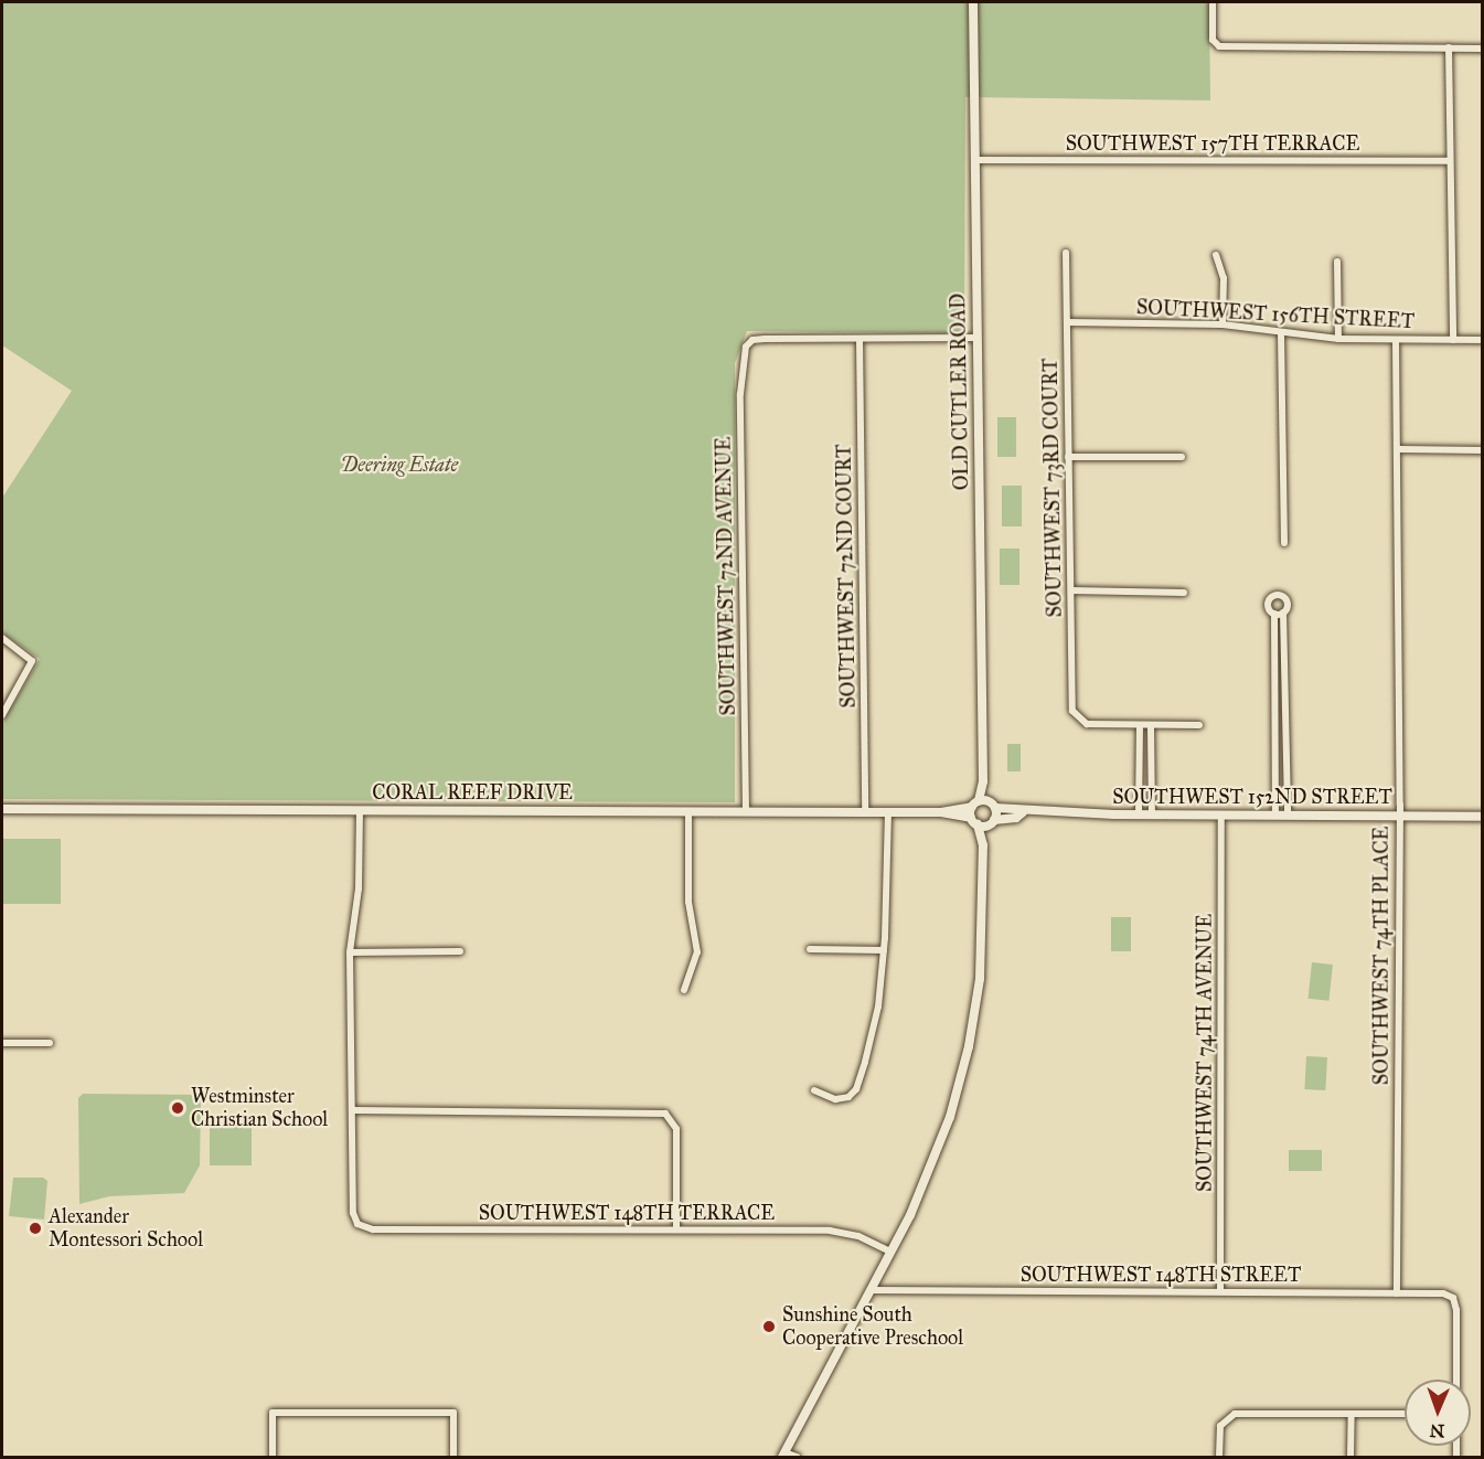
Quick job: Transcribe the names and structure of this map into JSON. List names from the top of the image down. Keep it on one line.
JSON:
{"streets":{"main road":["OLD CUTLER ROAD","CORAL REEF DRIVE","SOUTHWEST 152ND STREET"],"street":["SOUTHWEST 157TH TERRACE","SOUTHWEST 156TH STREET","SOUTHWEST 73RD COURT","SOUTHWEST 72ND AVENUE","SOUTHWEST 72ND COURT","SOUTHWEST 74TH PLACE","SOUTHWEST 74TH AVENUE","SOUTHWEST 148TH TERRACE","SOUTHWEST 148TH STREET"]},"crossings":[["SOUTHWEST 157TH TERRACE","OLD CUTLER ROAD"],["SOUTHWEST 156TH STREET","SOUTHWEST 73RD COURT"],["SOUTHWEST 156TH STREET","SOUTHWEST 74TH PLACE"],["OLD CUTLER ROAD","CORAL REEF DRIVE"],["OLD CUTLER ROAD","SOUTHWEST 152ND STREET"],["OLD CUTLER ROAD","SOUTHWEST 148TH TERRACE"],["OLD CUTLER ROAD","SOUTHWEST 148TH STREET"],["SOUTHWEST 72ND AVENUE","SOUTHWEST 72ND COURT"],["SOUTHWEST 72ND AVENUE","CORAL REEF DRIVE"],["SOUTHWEST 72ND COURT","CORAL REEF DRIVE"],["SOUTHWEST 152ND STREET","SOUTHWEST 74TH PLACE"],["SOUTHWEST 152ND STREET","SOUTHWEST 74TH AVENUE"],["SOUTHWEST 74TH PLACE","SOUTHWEST 148TH STREET"],["SOUTHWEST 74TH AVENUE","SOUTHWEST 148TH STREET"]],"parks":["Deering Estate"],"places":["Westminster Christian School","Alexander Montessori School","Sunshine South Cooperative Preschool"],"north":"bottom"}
